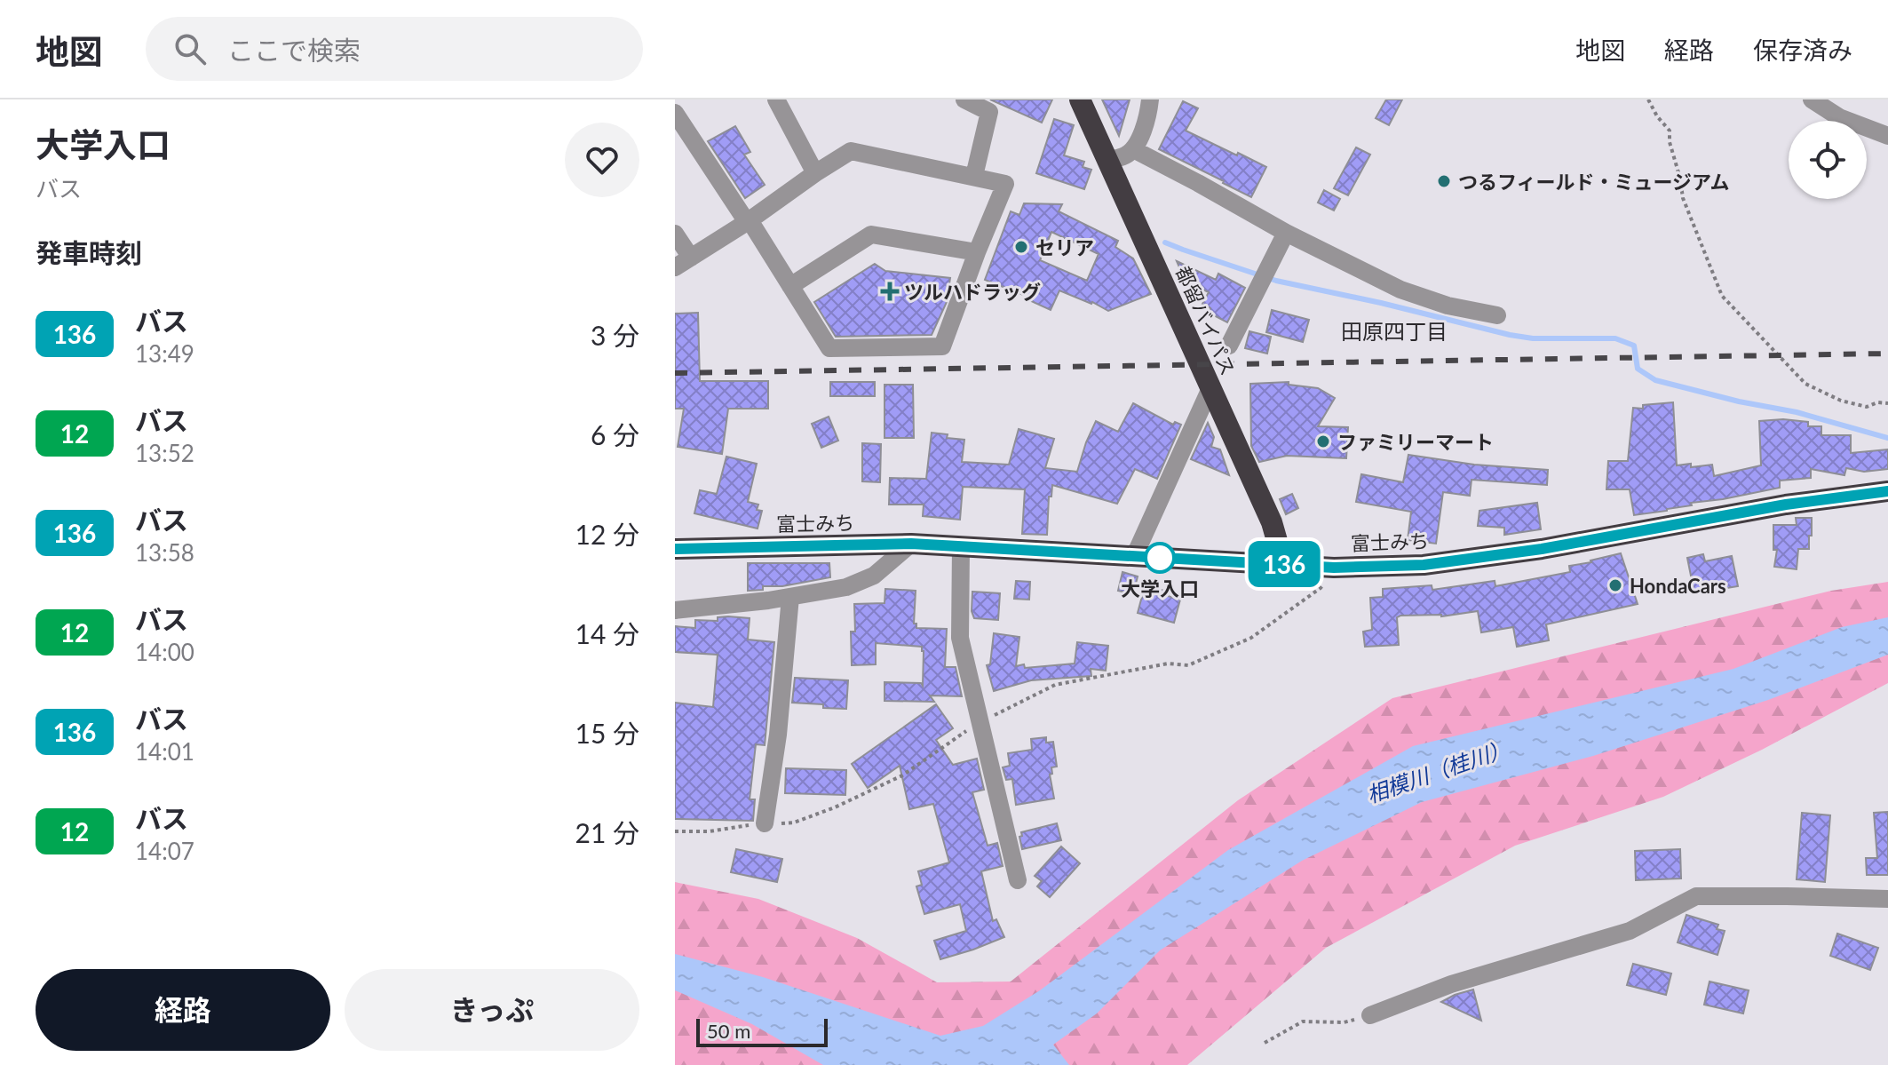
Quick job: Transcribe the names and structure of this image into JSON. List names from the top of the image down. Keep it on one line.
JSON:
{"streets":{"highway":["都留バイパス","富士みち"]},"crossings":[["都留バイパス","富士みち"]],"districts":["田原四丁目"],"water":["相模川（桂川）"],"places":{"other":["つるフィールド・ミュージアム","セリア","ファミリーマート","大学入口","HondaCars"],"health":["ツルハドラッグ"]},"lines":["bus line 136"],"scale_bar":"50 m","page":{"header":"地図","search":"ここで検索","nav":["地図","経路","保存済み"],"heading":[["大学入口","バス"],"発車時刻"],"on_map":"136","list":[{"mark":"136","name":"バス","note":"13:49","value":"3 分"},{"mark":"12","name":"バス","note":"13:52","value":"6 分"},{"mark":"136","name":"バス","note":"13:58","value":"12 分"},{"mark":"12","name":"バス","note":"14:00","value":"14 分"},{"mark":"136","name":"バス","note":"14:01","value":"15 分"},{"mark":"12","name":"バス","note":"14:07","value":"21 分"}],"buttons":["経路","きっぷ"],"scale":"50 m"}}
